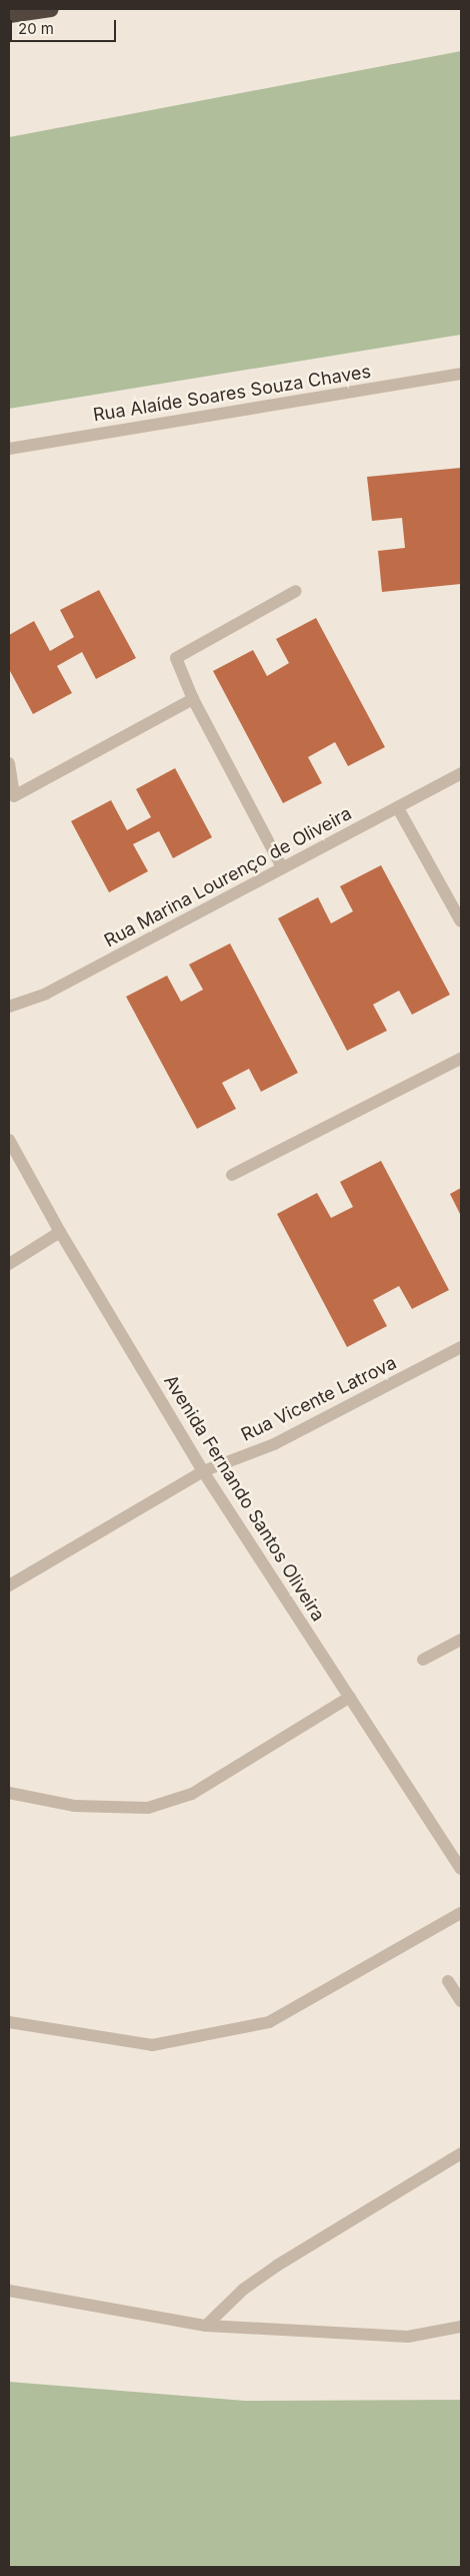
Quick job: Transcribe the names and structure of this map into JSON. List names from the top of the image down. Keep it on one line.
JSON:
{"streets":{"street":["Rua Alaíde Soares Souza Chaves","Rua Marina Lourenço de Oliveira","Rua Vicente Latrova","Avenida Fernando Santos Oliveira"]},"crossings":[["Rua Vicente Latrova","Avenida Fernando Santos Oliveira"]],"scale_bar":"20 m"}
